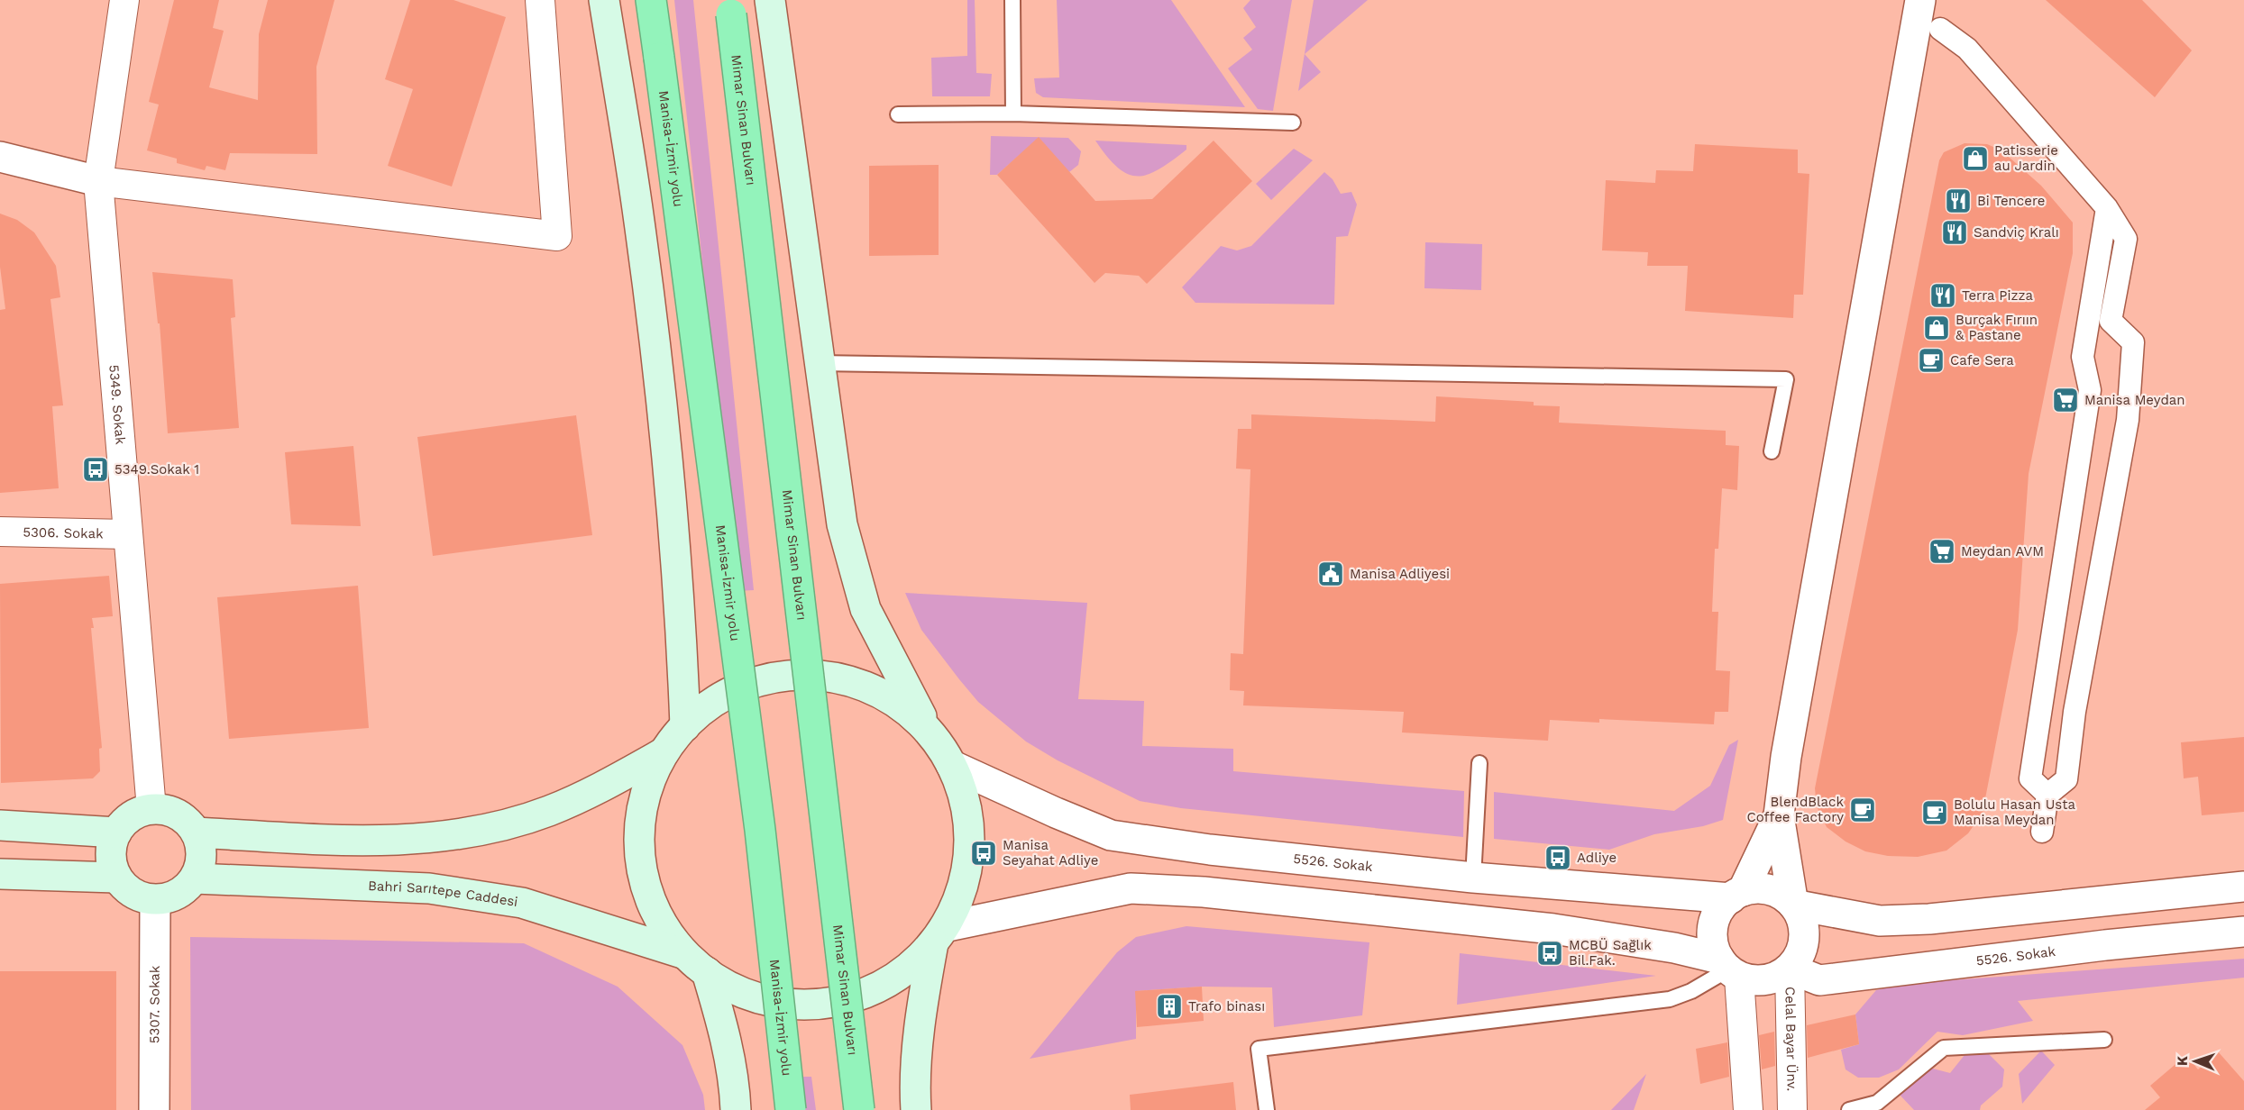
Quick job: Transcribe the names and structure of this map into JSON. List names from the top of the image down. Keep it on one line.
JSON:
{"streets":{"highway":["Mimar Sinan Bulvarı","Manisa-İzmir yolu"],"main road":["Bahri Sarıtepe Caddesi"],"street":["5349. Sokak","5306. Sokak","5526. Sokak","5307. Sokak","Celal Bayar Ünv."]},"crossings":[["5349. Sokak","5306. Sokak"],["5349. Sokak","Bahri Sarıtepe Caddesi"],["5349. Sokak","5307. Sokak"],["5526. Sokak","Celal Bayar Ünv."],["Bahri Sarıtepe Caddesi","5307. Sokak"]],"places":{"shop":["Patisserie au Jardin","Burçak Fırıın & Pastane"],"restaurant":["Bi Tencere","Sandviç Kralı","Terra Pizza"],"cafe":["Cafe Sera","BlendBlack Coffee Factory","Bolulu Hasan Usta Manisa Meydan"],"supermarket":["Manisa Meydan","Meydan AVM"],"bus stop":["5349.Sokak 1","Manisa Seyahat Adliye","Adliye","MCBÜ Sağlık Bil.Fak."],"public building":["Manisa Adliyesi"],"building":["Trafo binası"]},"north":"left"}
